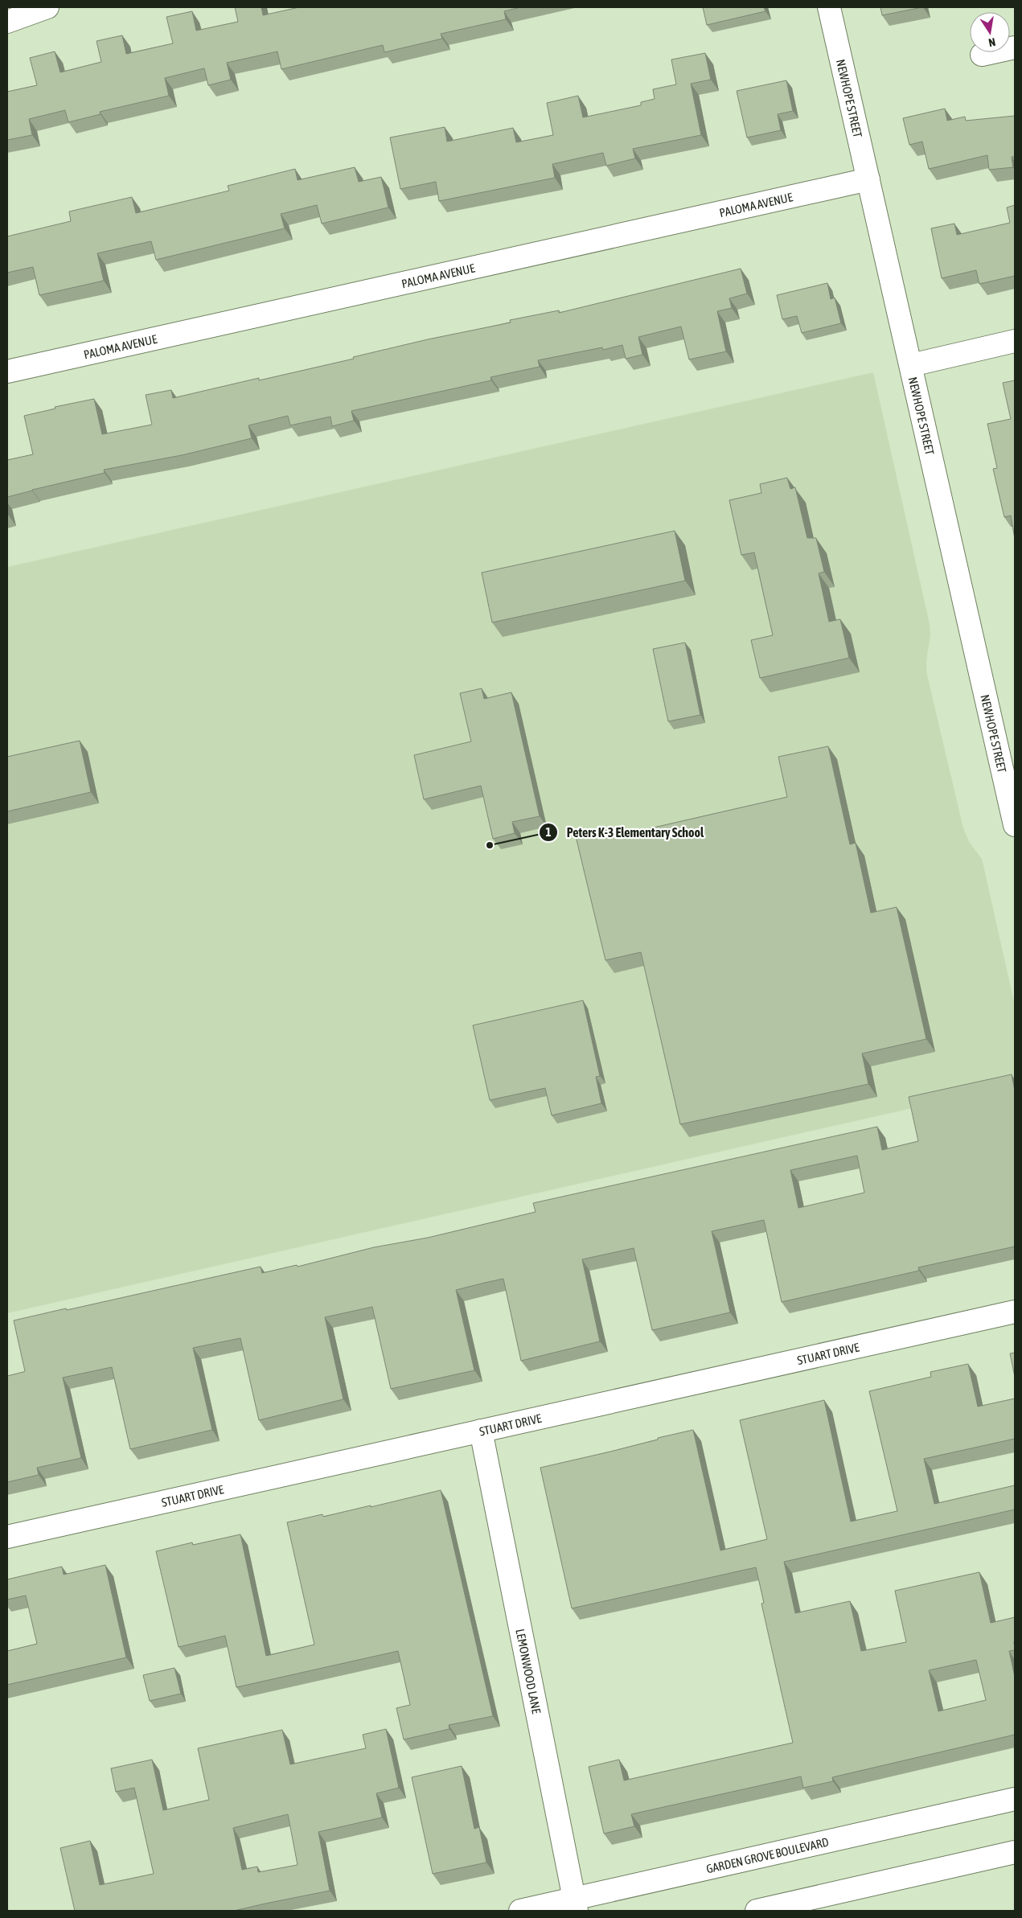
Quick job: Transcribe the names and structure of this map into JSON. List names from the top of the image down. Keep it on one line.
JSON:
{"streets":{"street":["NEWHOPE STREET","PALOMA AVENUE","STUART DRIVE","LEMONWOOD LANE","GARDEN GROVE BOULEVARD"]},"crossings":[["NEWHOPE STREET","PALOMA AVENUE"],["STUART DRIVE","LEMONWOOD LANE"],["LEMONWOOD LANE","GARDEN GROVE BOULEVARD"]],"places":["Peters K-3 Elementary School"],"north":"bottom"}
